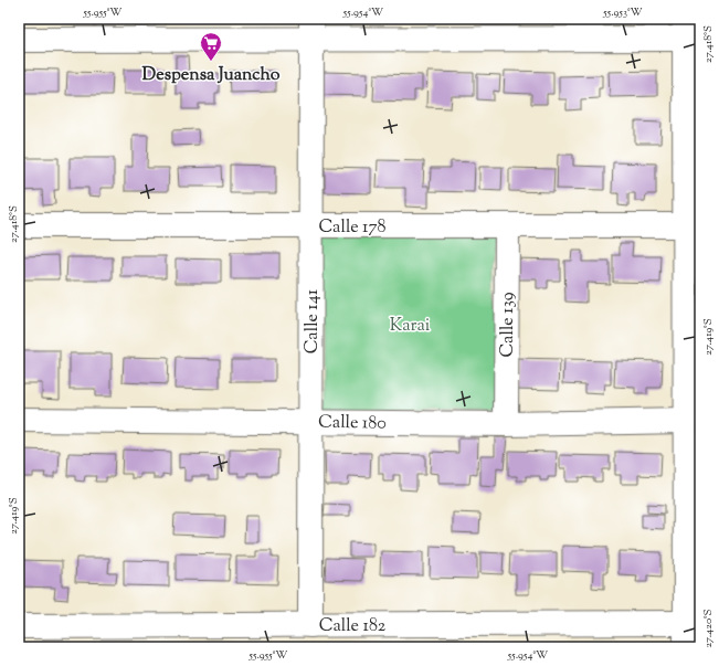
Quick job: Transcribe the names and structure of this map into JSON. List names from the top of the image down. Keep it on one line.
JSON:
{"streets":{"street":["Calle 178","Calle 141","Calle 139","Calle 180","Calle 182"]},"crossings":[["Calle 178","Calle 141"],["Calle 178","Calle 139"],["Calle 141","Calle 180"],["Calle 141","Calle 182"],["Calle 139","Calle 180"]],"parks":["Karai"],"places":{"supermarket":["Despensa Juancho"]},"coordinates":["55.955°W","55.954°W","55.953°W","27.418°S","27.419°S","27.420°S"]}
